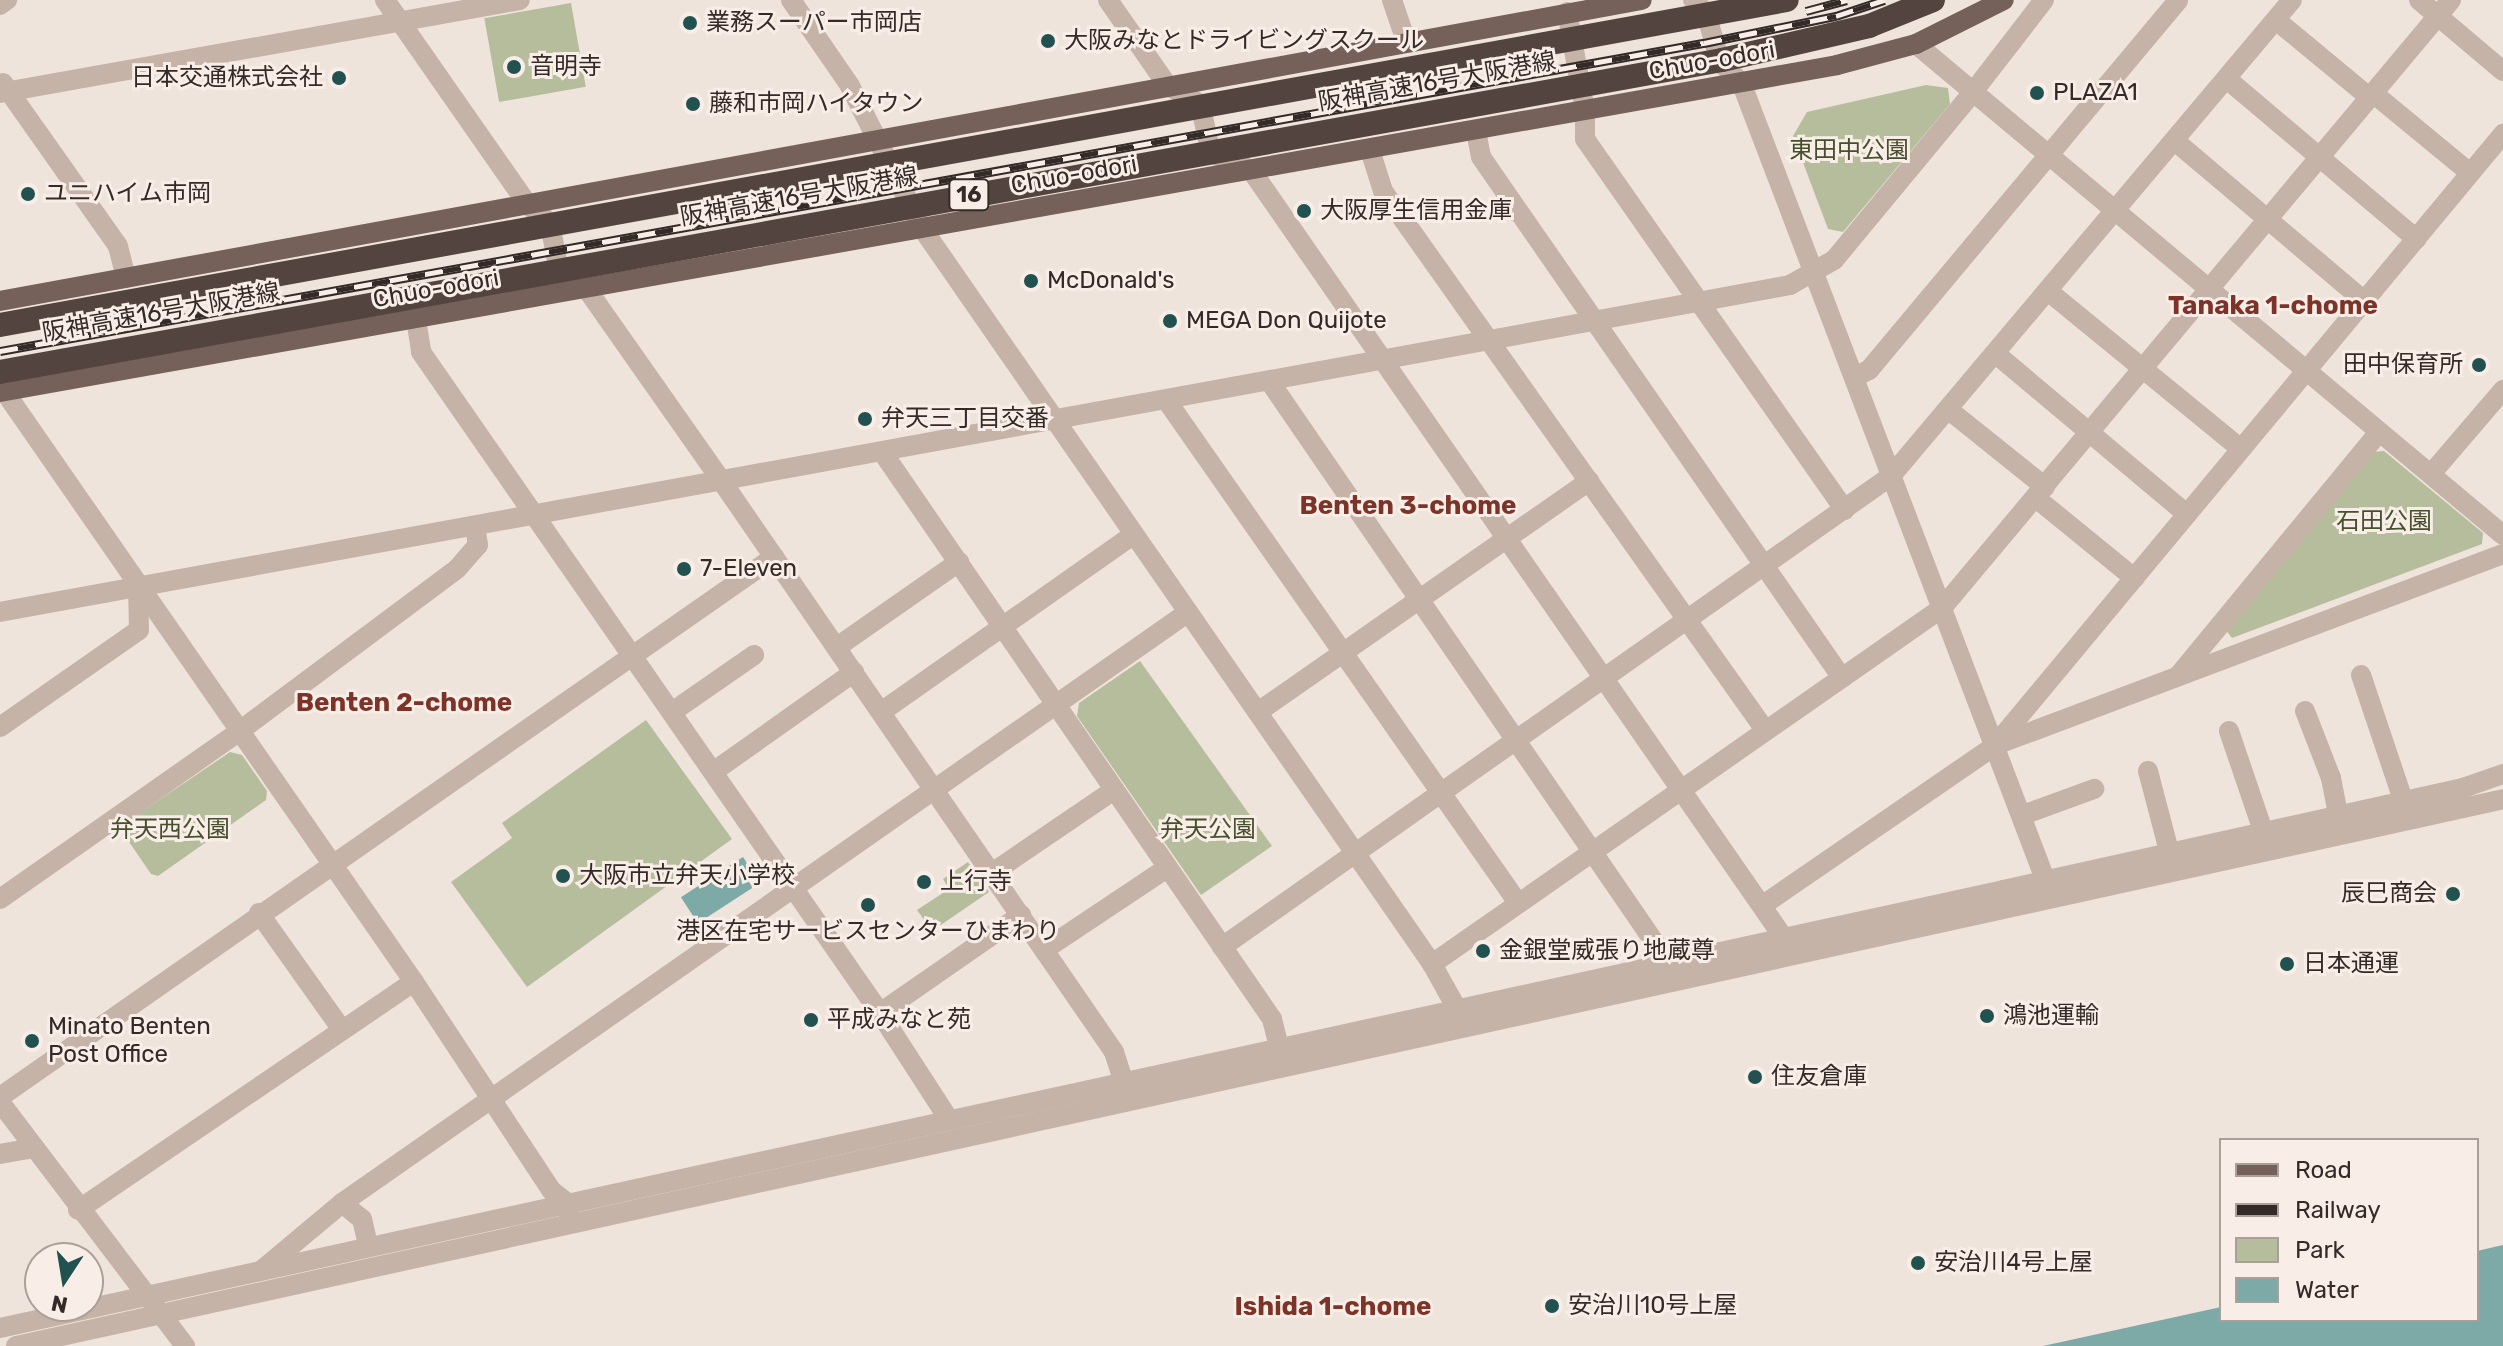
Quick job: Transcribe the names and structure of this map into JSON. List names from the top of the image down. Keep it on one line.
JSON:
{"streets":{"highway":["阪神高速16号大阪港線","16"],"main road":["Chuo-odori"]},"crossings":[["Chuo-odori","阪神高速16号大阪港線"]],"districts":["Tanaka 1-chome","Benten 3-chome","Benten 2-chome","Ishida 1-chome"],"parks":["東田中公園","石田公園","弁天西公園","弁天公園"],"places":["業務スーパー市岡店","大阪みなとドライビングスクール","音明寺","日本交通株式会社","PLAZA1","藤和市岡ハイタウン","ユニハイム市岡","大阪厚生信用金庫","McDonald's","MEGA Don Quijote","田中保育所","弁天三丁目交番","7-Eleven","大阪市立弁天小学校","上行寺","辰巳商会","港区在宅サービスセンターひまわり","金銀堂威張り地蔵尊","日本通運","鴻池運輸","平成みなと苑","Minato Benten Post Office","住友倉庫","安治川4号上屋","安治川10号上屋"],"legend":["Road","Railway","Park","Water"],"north":"bottom"}
